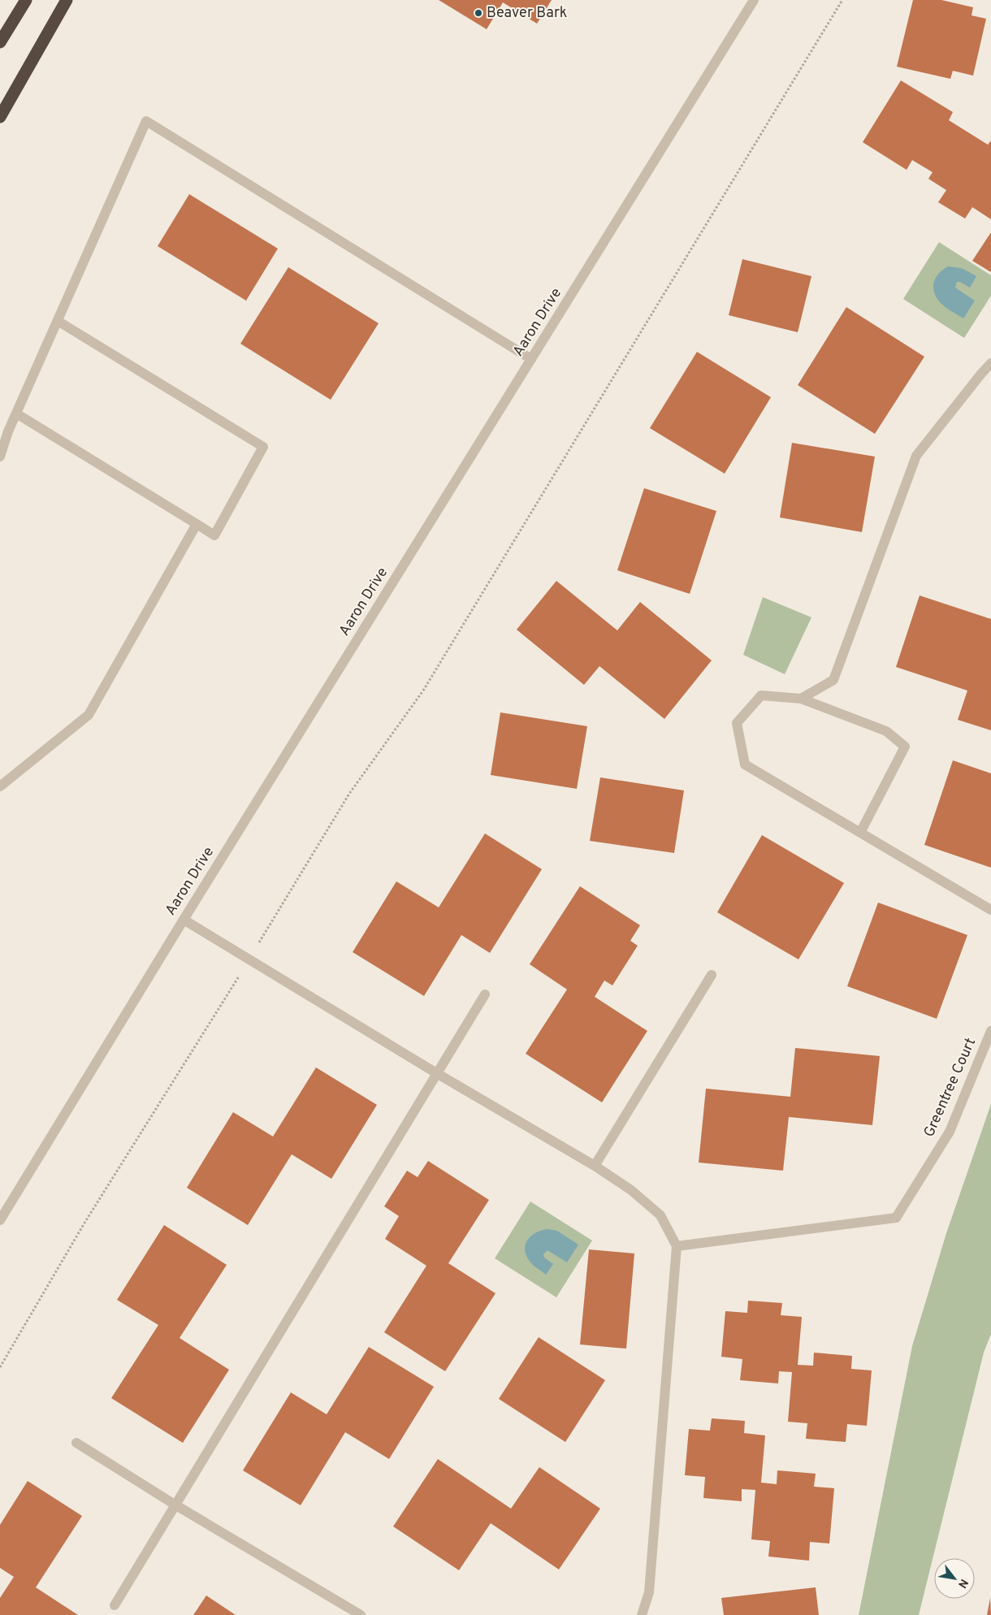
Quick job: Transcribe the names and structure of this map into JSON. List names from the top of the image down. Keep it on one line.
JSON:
{"streets":{"street":["Aaron Drive","Greentree Court"]},"places":["Beaver Bark"],"north":"bottom right"}
